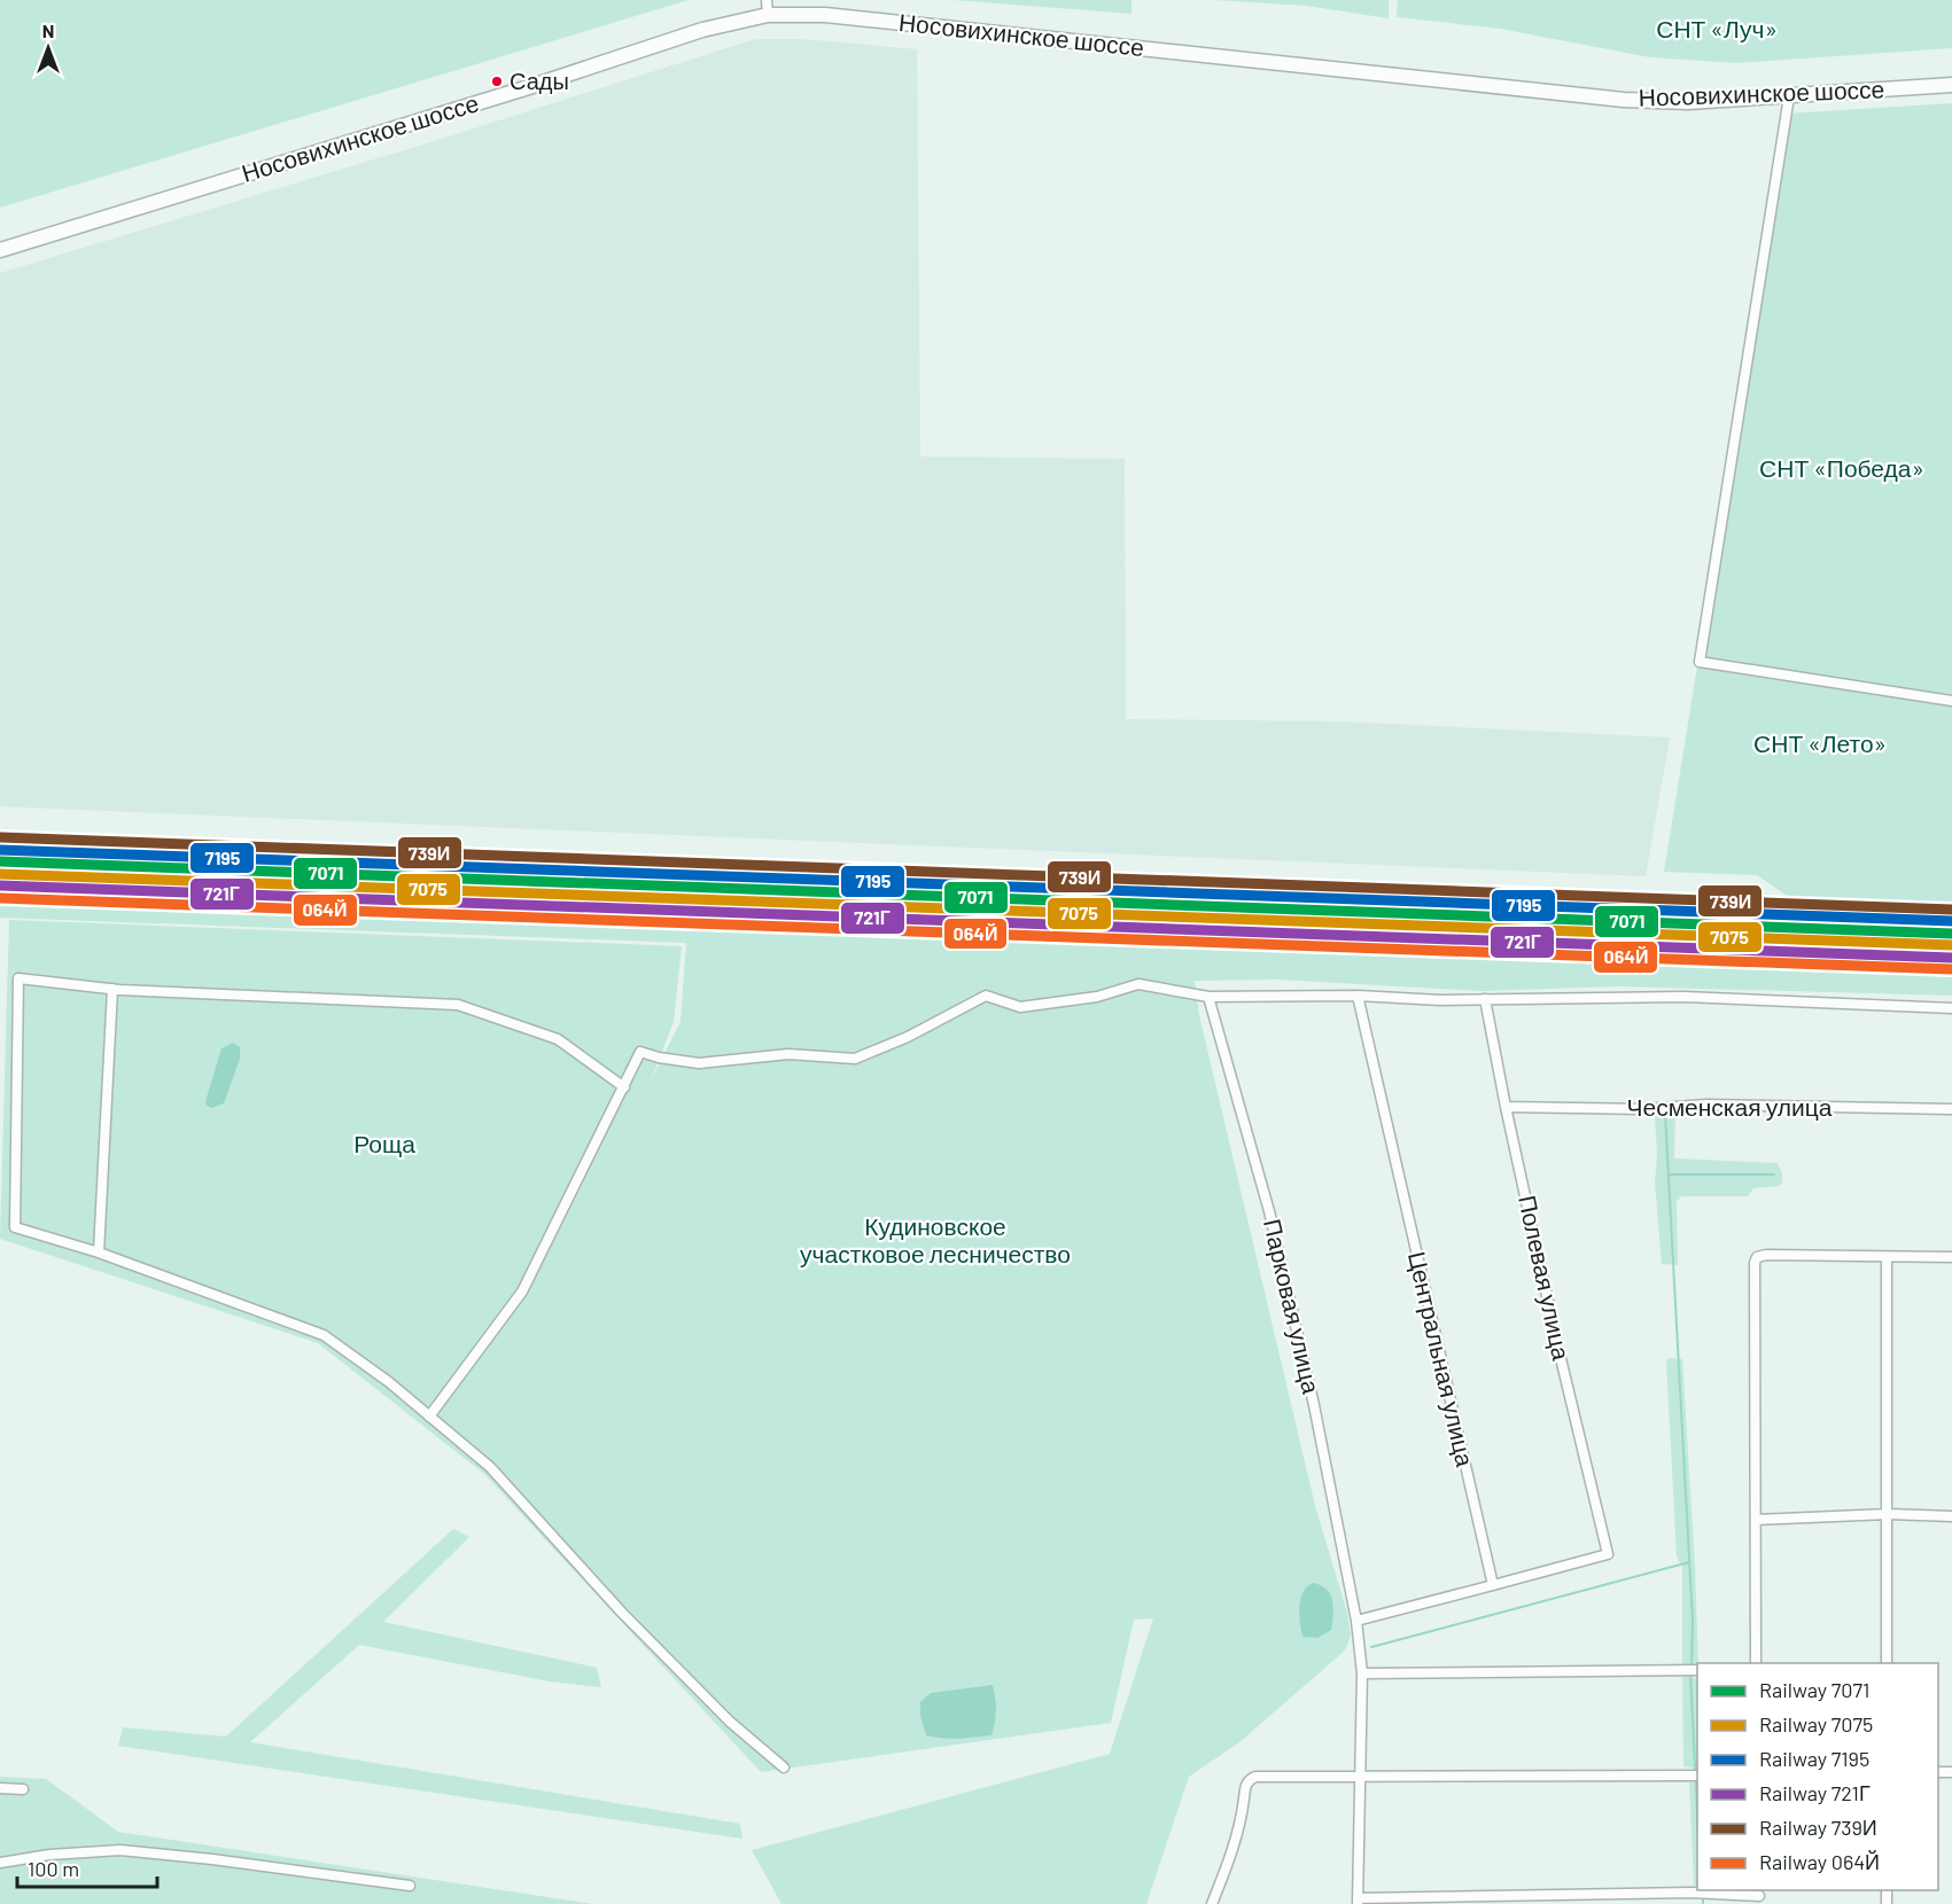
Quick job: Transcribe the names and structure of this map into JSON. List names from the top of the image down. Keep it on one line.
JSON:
{"streets":{"main road":["Носовихинское шоссе"],"street":["Чесменская улица","Полевая улица","Парковая улица","Центральная улица"]},"crossings":[["Чесменская улица","Полевая улица"],["Полевая улица","Центральная улица"]],"parks":["СНТ «Луч»","СНТ «Победа»","СНТ «Лето»","Роща","Кудиновское участковое лесничество"],"places":["Сады"],"lines":["rail line 739И","rail line 7195","rail line 7071","rail line 7075","rail line 721Г","rail line 064Й"],"legend":["Railway 7071","Railway 7075","Railway 7195","Railway 721Г","Railway 739И","Railway 064Й"],"scale_bar":"100 m","north":"top"}
